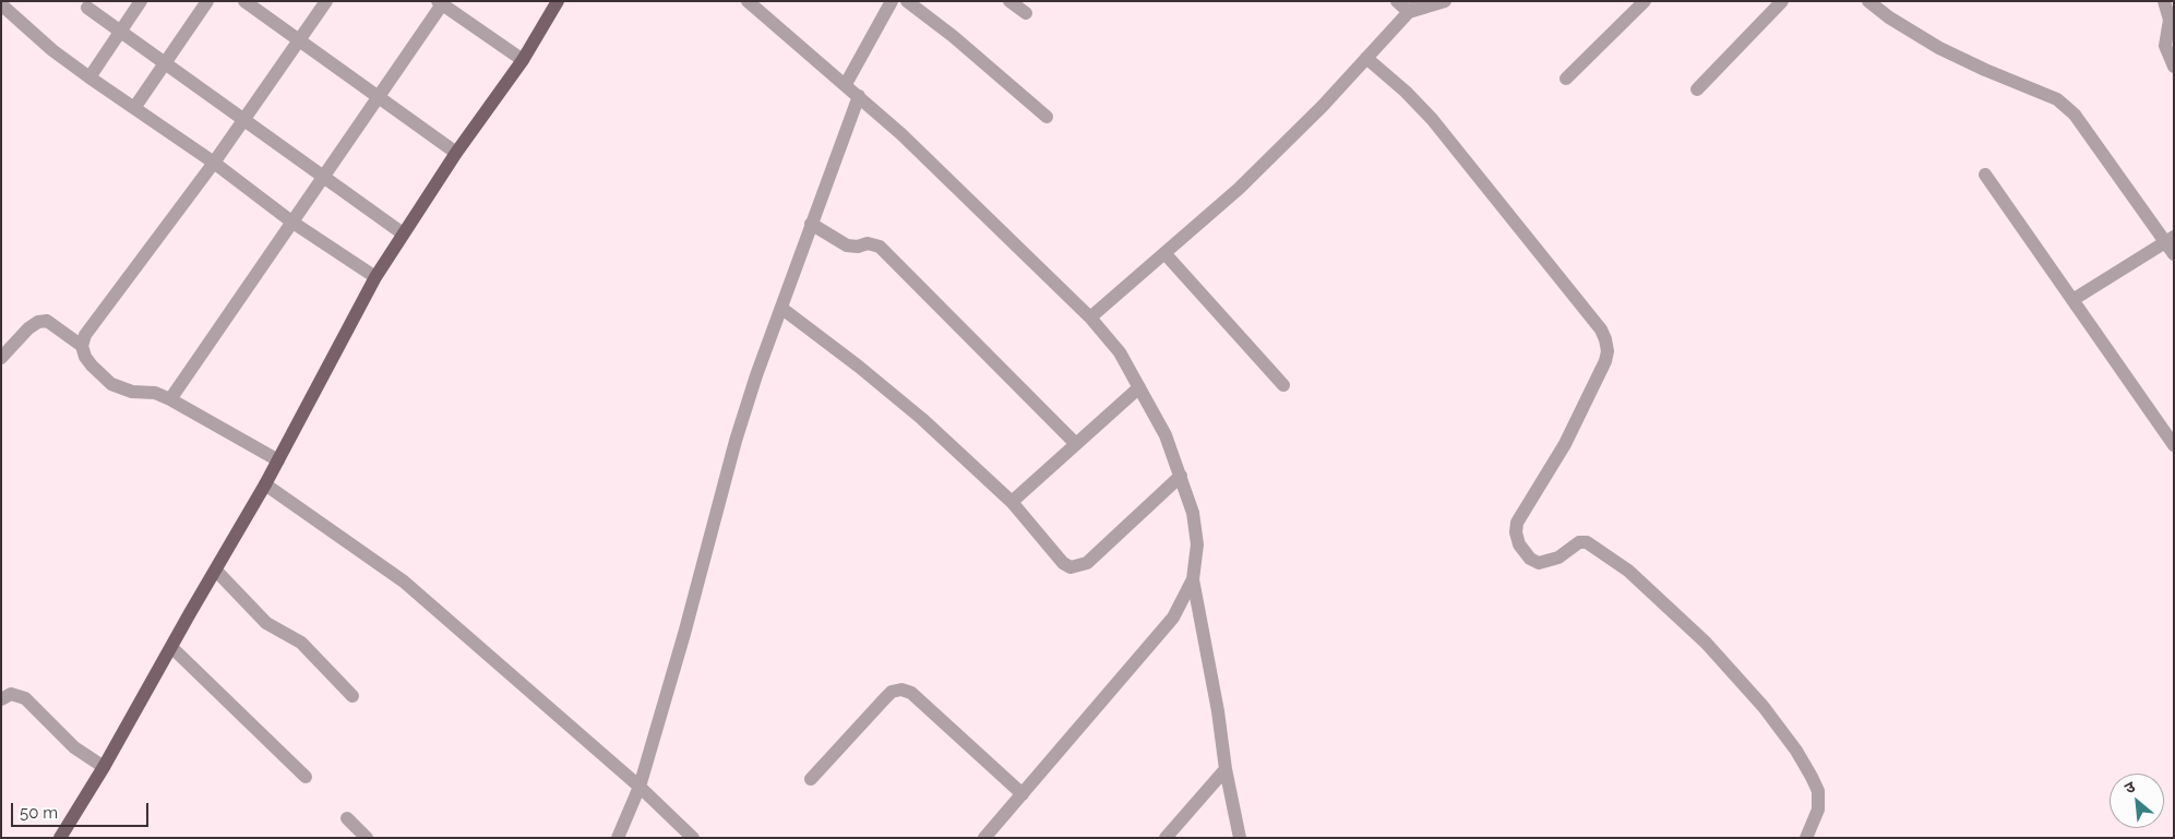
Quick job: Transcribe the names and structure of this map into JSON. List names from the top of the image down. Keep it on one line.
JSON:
{"scale_bar":"50 m","north":"top left"}
